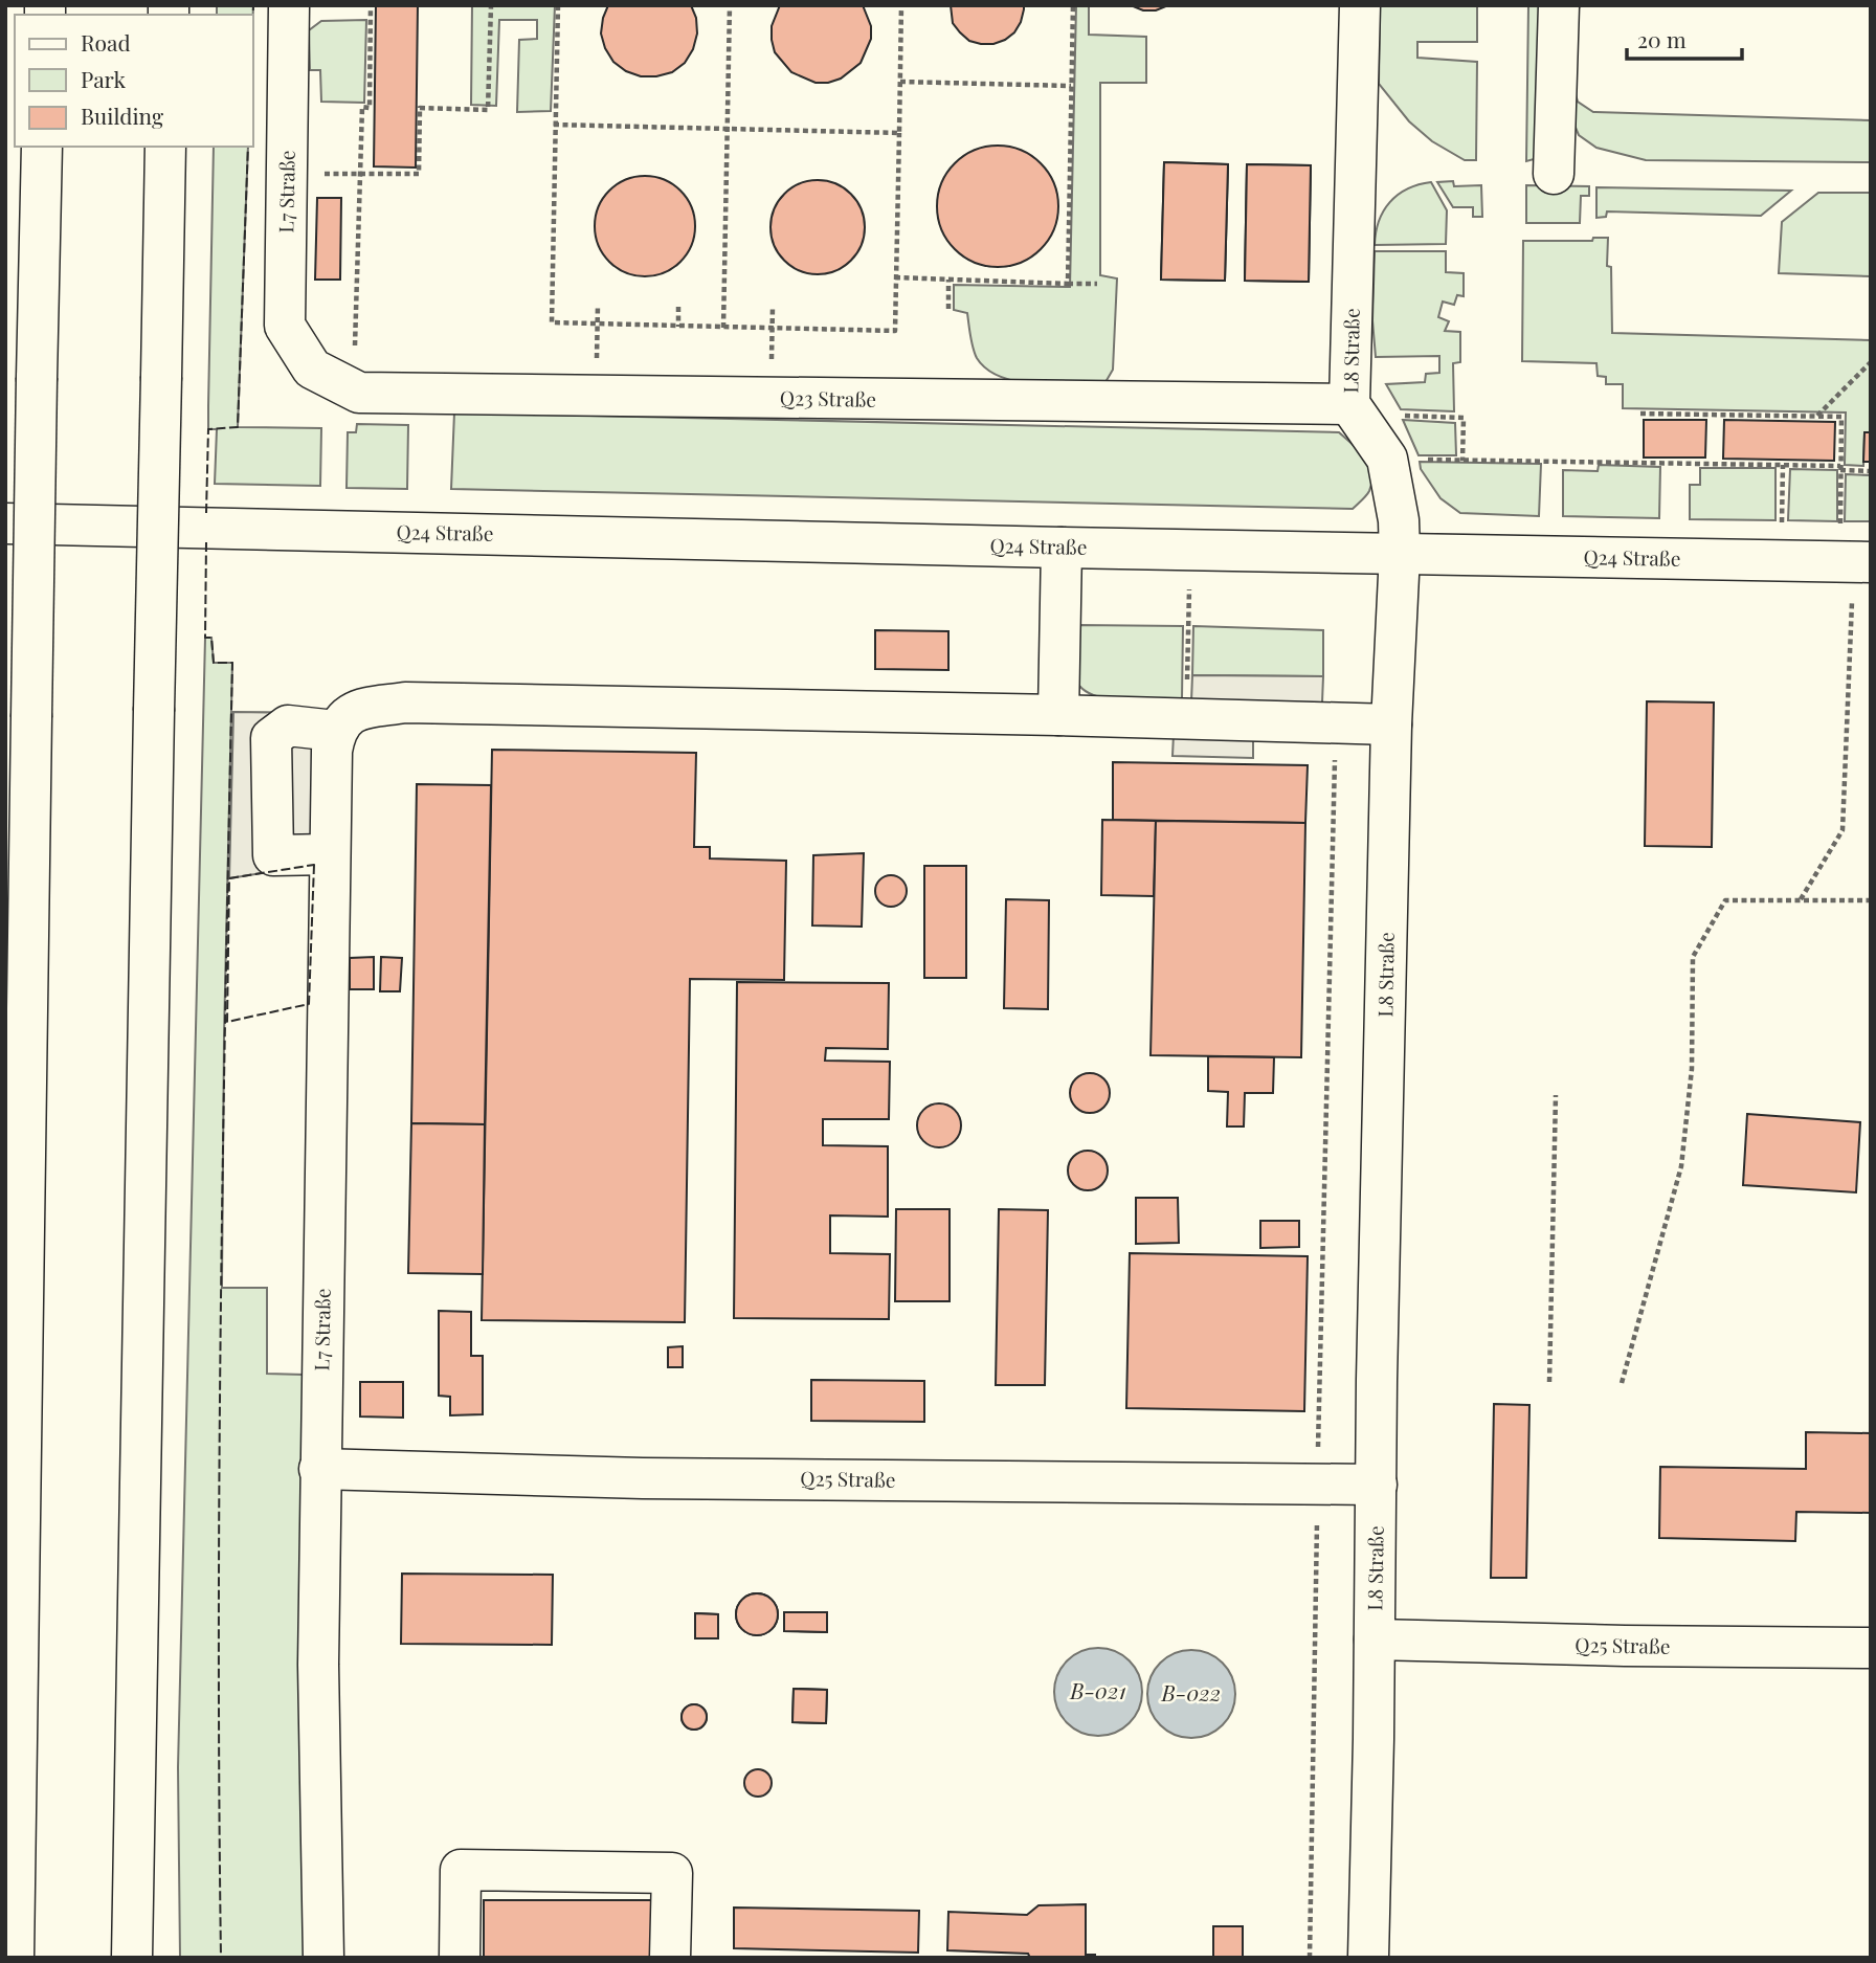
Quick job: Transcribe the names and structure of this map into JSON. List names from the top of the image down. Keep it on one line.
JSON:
{"streets":{"main road":["L7 Straße","L8 Straße","Q23 Straße","Q24 Straße","Q25 Straße"]},"crossings":[["L7 Straße","Q23 Straße"],["L7 Straße","Q25 Straße"],["L8 Straße","Q23 Straße"],["L8 Straße","Q24 Straße"],["L8 Straße","Q25 Straße"]],"water":["B-021","B-022"],"legend":["Road","Park","Building"],"scale_bar":"20 m"}
